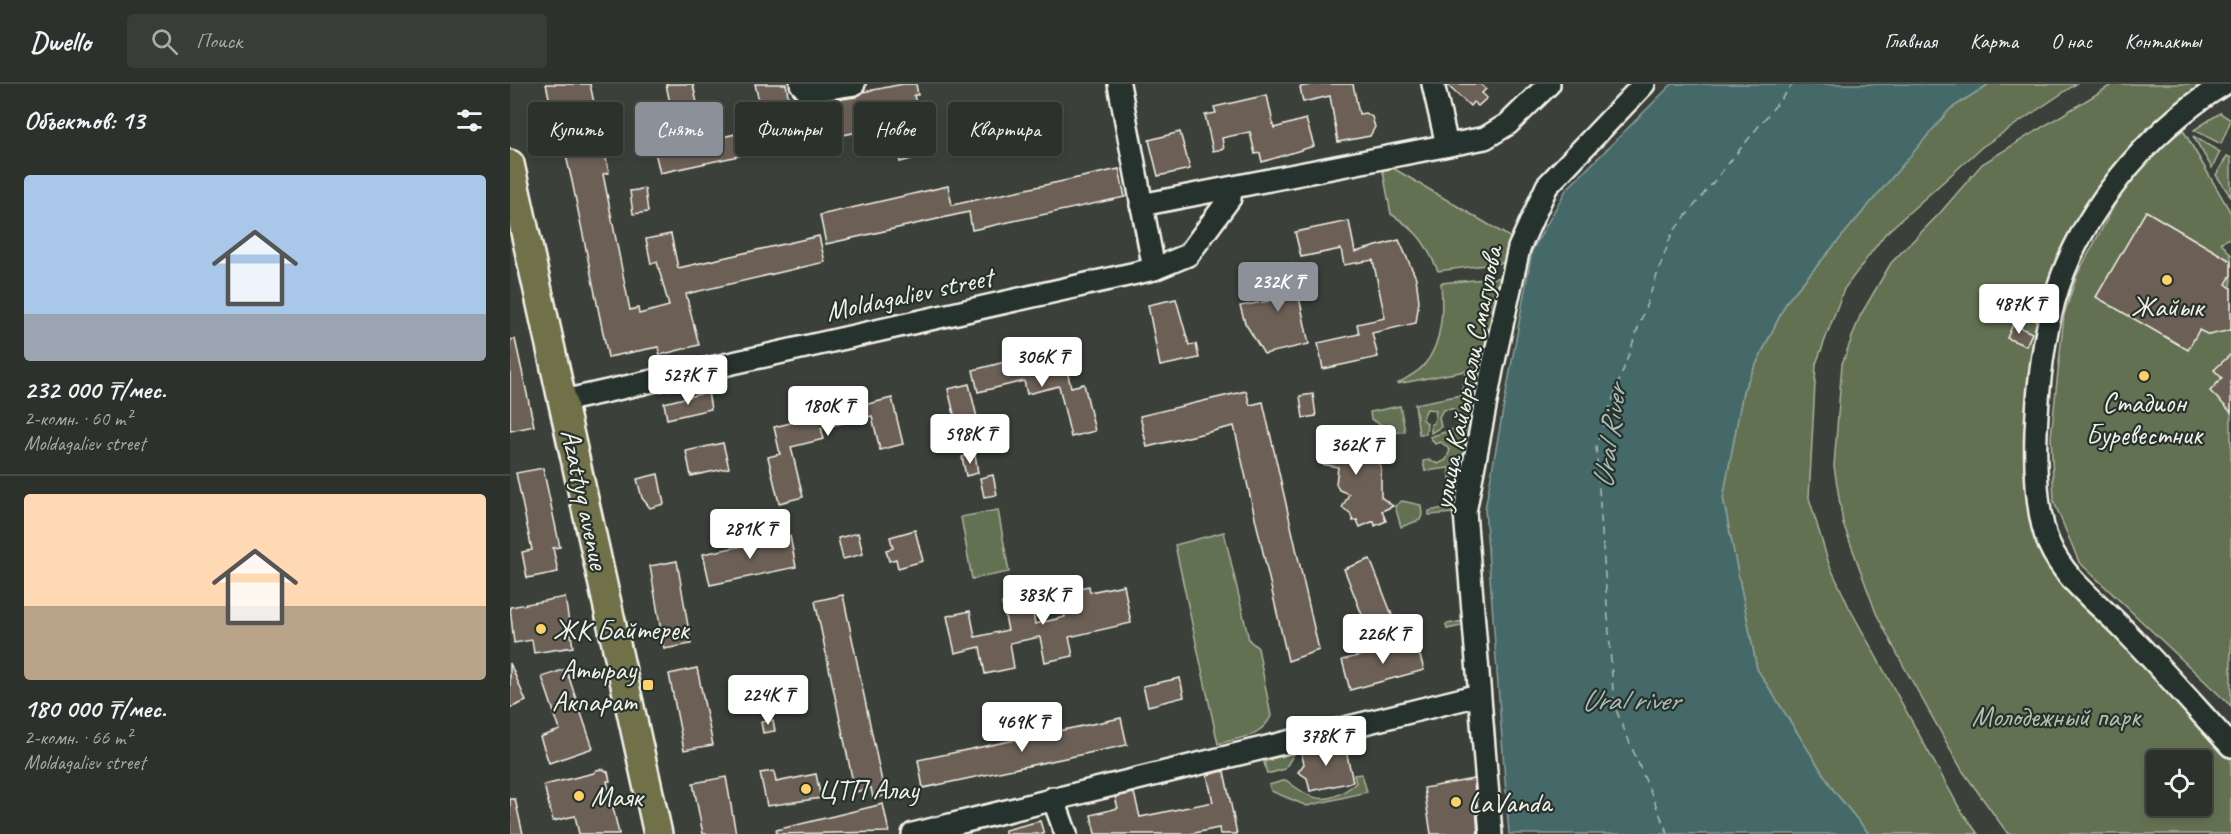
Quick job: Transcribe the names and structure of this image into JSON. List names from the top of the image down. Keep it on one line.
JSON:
{"streets":{"main road":["Azattyq avenue"],"street":["Moldagaliev street","улица Кайыргали Смагулова"]},"crossings":[["Moldagaliev street","Azattyq avenue"]],"water":["Ural River","Ural river"],"parks":["Молодежный парк"],"places":{"other":["Жайык","Стадион Буревестник","ЖК Байтерек","ЦТП Алау","Маяк","LaVanda"],"transit":["Атырау Акпарат"]},"page":{"header":"Dwello","search":"Поиск","nav":["Главная","Карта","О нас","Контакты"],"heading":"Объектов: 13","chip":["Купить","Снять","Фильтры","Новое","Квартира"],"list":[{"name":"232 000 ₸/мес.","note":"2-комн. · 60 m² · Moldagaliev street"},{"name":"180 000 ₸/мес.","note":"2-комн. · 66 m² · Moldagaliev street"}],"price":["232K ₸","487K ₸","306K ₸","527K ₸","180K ₸","598K ₸","362K ₸","281K ₸","383K ₸","226K ₸","224K ₸","469K ₸","378K ₸"]}}
